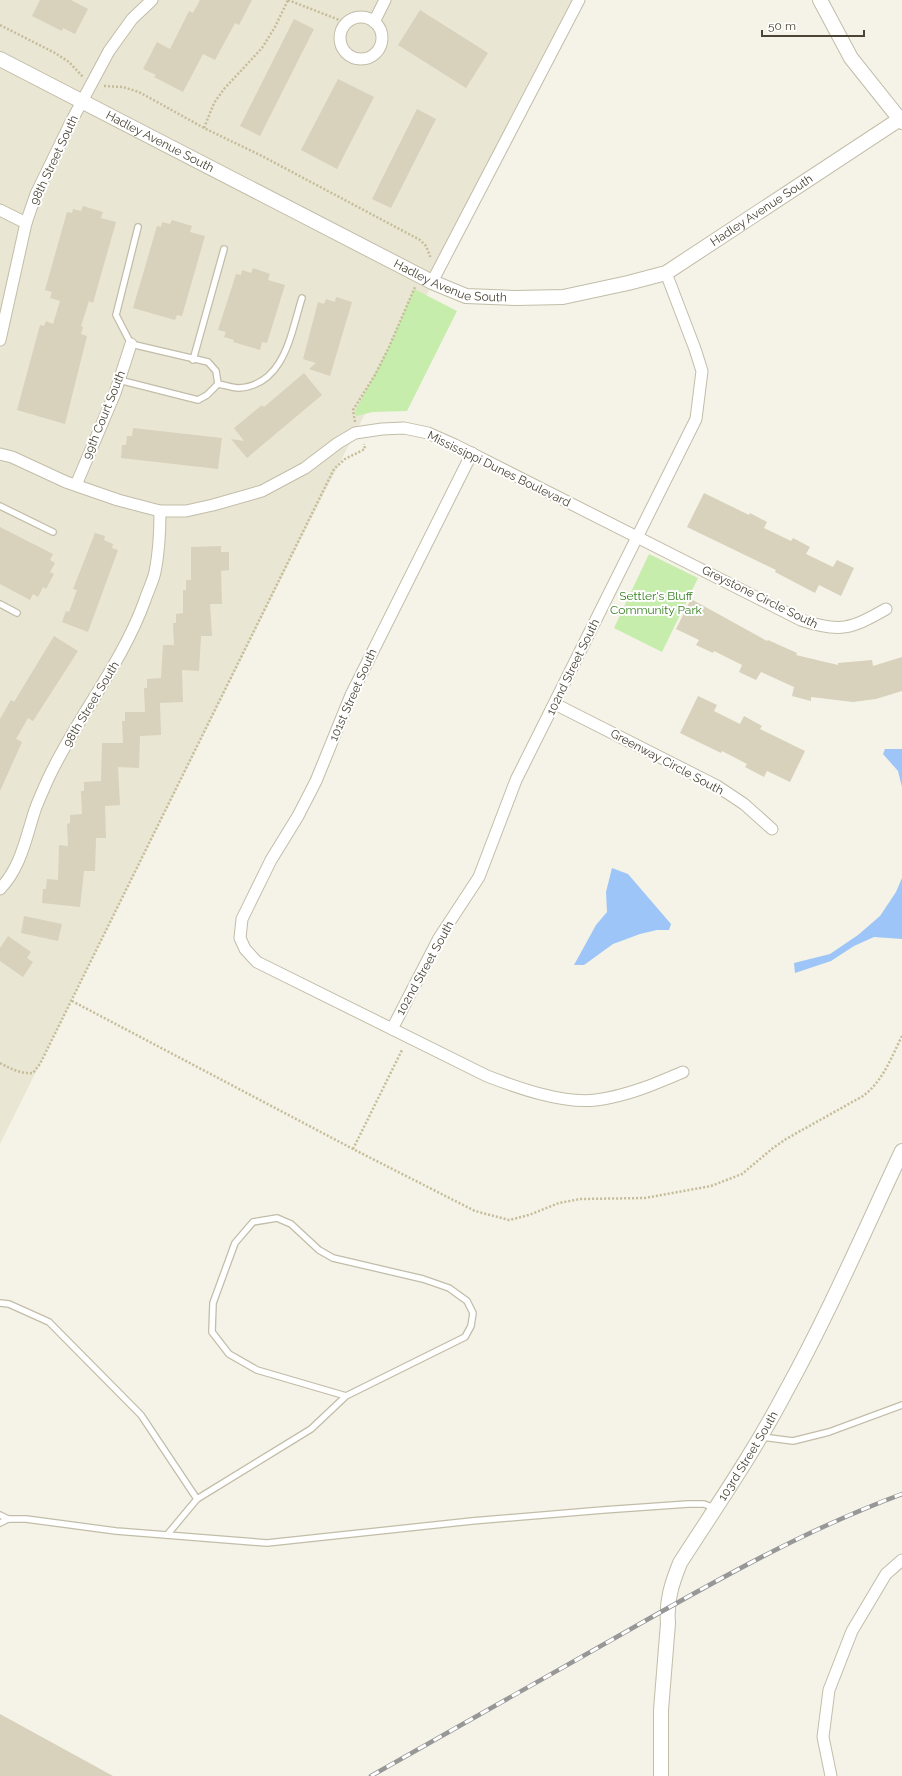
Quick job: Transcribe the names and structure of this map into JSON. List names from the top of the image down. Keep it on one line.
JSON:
{"streets":{"street":["Hadley Avenue South","98th Street South","99th Court South","Mississippi Dunes Boulevard","Greystone Circle South","102nd Street South","101st Street South","Greenway Circle South","103rd Street South"]},"crossings":[["Hadley Avenue South","98th Street South"],["Hadley Avenue South","102nd Street South"],["98th Street South","Mississippi Dunes Boulevard"],["99th Court South","Mississippi Dunes Boulevard"],["Mississippi Dunes Boulevard","Greystone Circle South"],["Mississippi Dunes Boulevard","102nd Street South"],["Mississippi Dunes Boulevard","101st Street South"],["Greystone Circle South","102nd Street South"],["102nd Street South","101st Street South"],["102nd Street South","Greenway Circle South"]],"parks":["Settler's Bluff Community Park"],"scale_bar":"50 m"}
